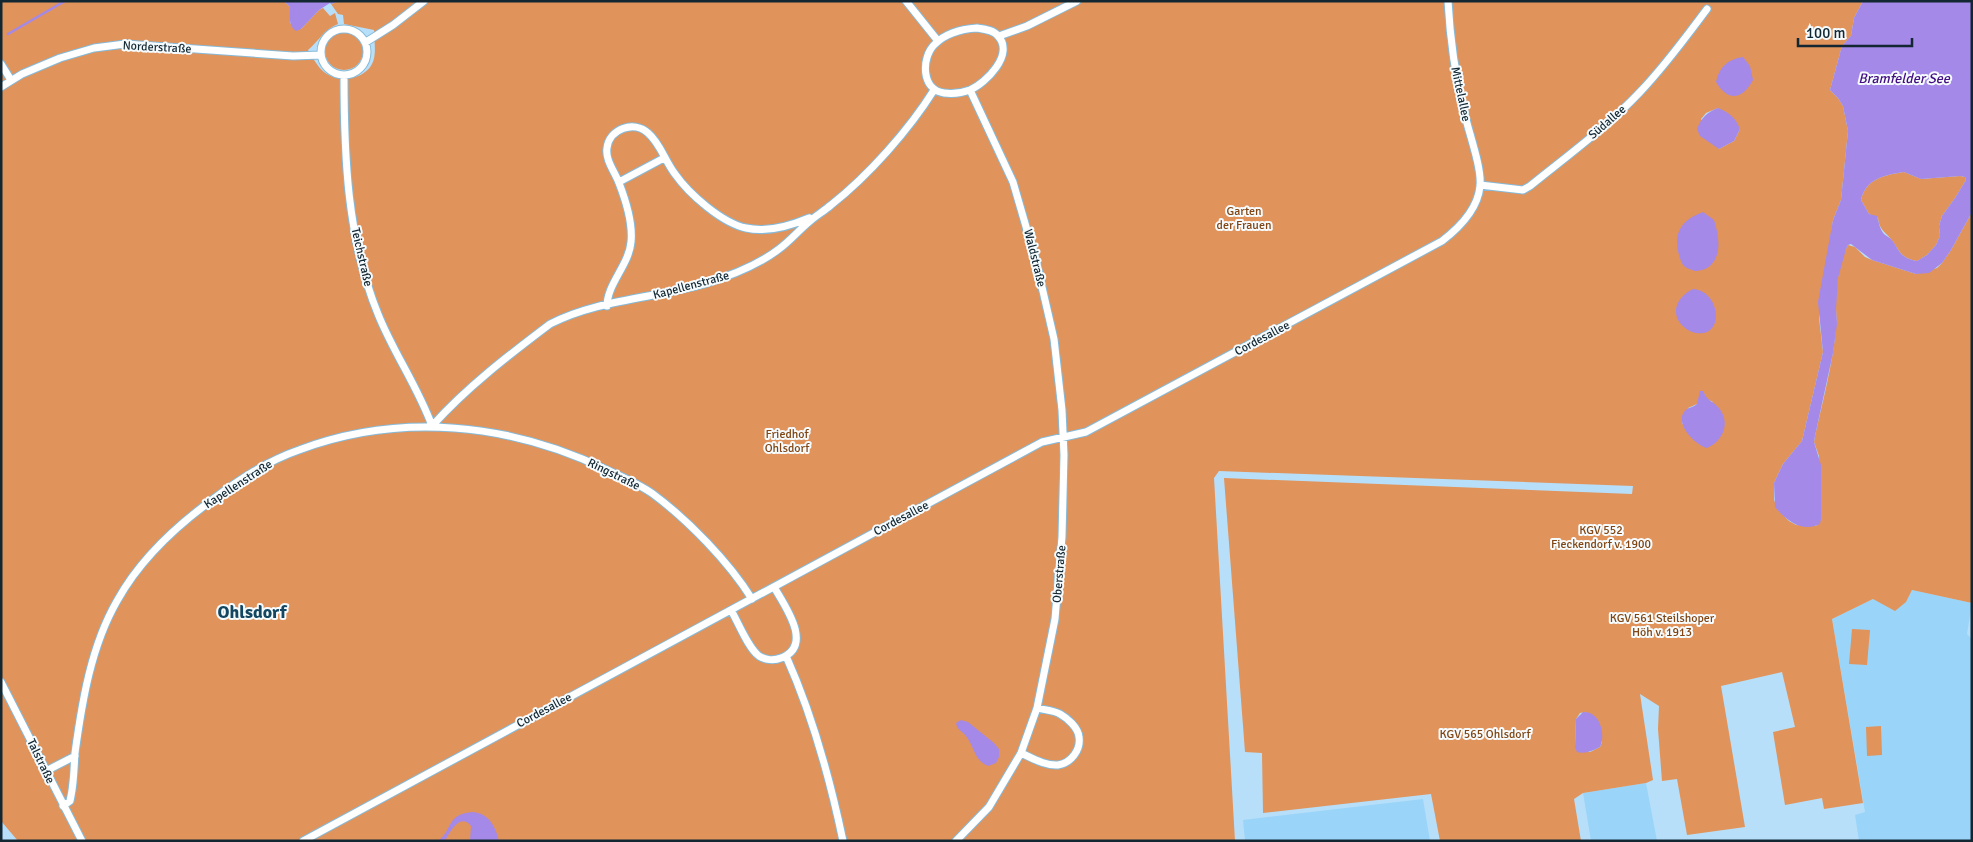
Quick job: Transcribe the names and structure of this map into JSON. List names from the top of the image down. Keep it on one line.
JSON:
{"streets":{"street":["Norderstraße","Mittelallee","Südallee","Teichstraße","Waldstraße","Kapellenstraße","Cordesallee","Ringstraße","Oberstraße","Talstraße"]},"crossings":[["Norderstraße","Teichstraße"],["Mittelallee","Südallee"],["Mittelallee","Cordesallee"],["Südallee","Cordesallee"],["Teichstraße","Kapellenstraße"],["Teichstraße","Ringstraße"],["Waldstraße","Kapellenstraße"],["Waldstraße","Cordesallee"],["Waldstraße","Oberstraße"],["Kapellenstraße","Ringstraße"],["Kapellenstraße","Talstraße"],["Cordesallee","Ringstraße"],["Cordesallee","Oberstraße"]],"districts":["Ohlsdorf"],"water":["Bramfelder See"],"parks":["Garten der Frauen","Friedhof Ohlsdorf","KGV 552 Fieckendorf v. 1900","KGV 561 Steilshoper Höh v. 1913","KGV 565 Ohlsdorf"],"scale_bar":"100 m"}
